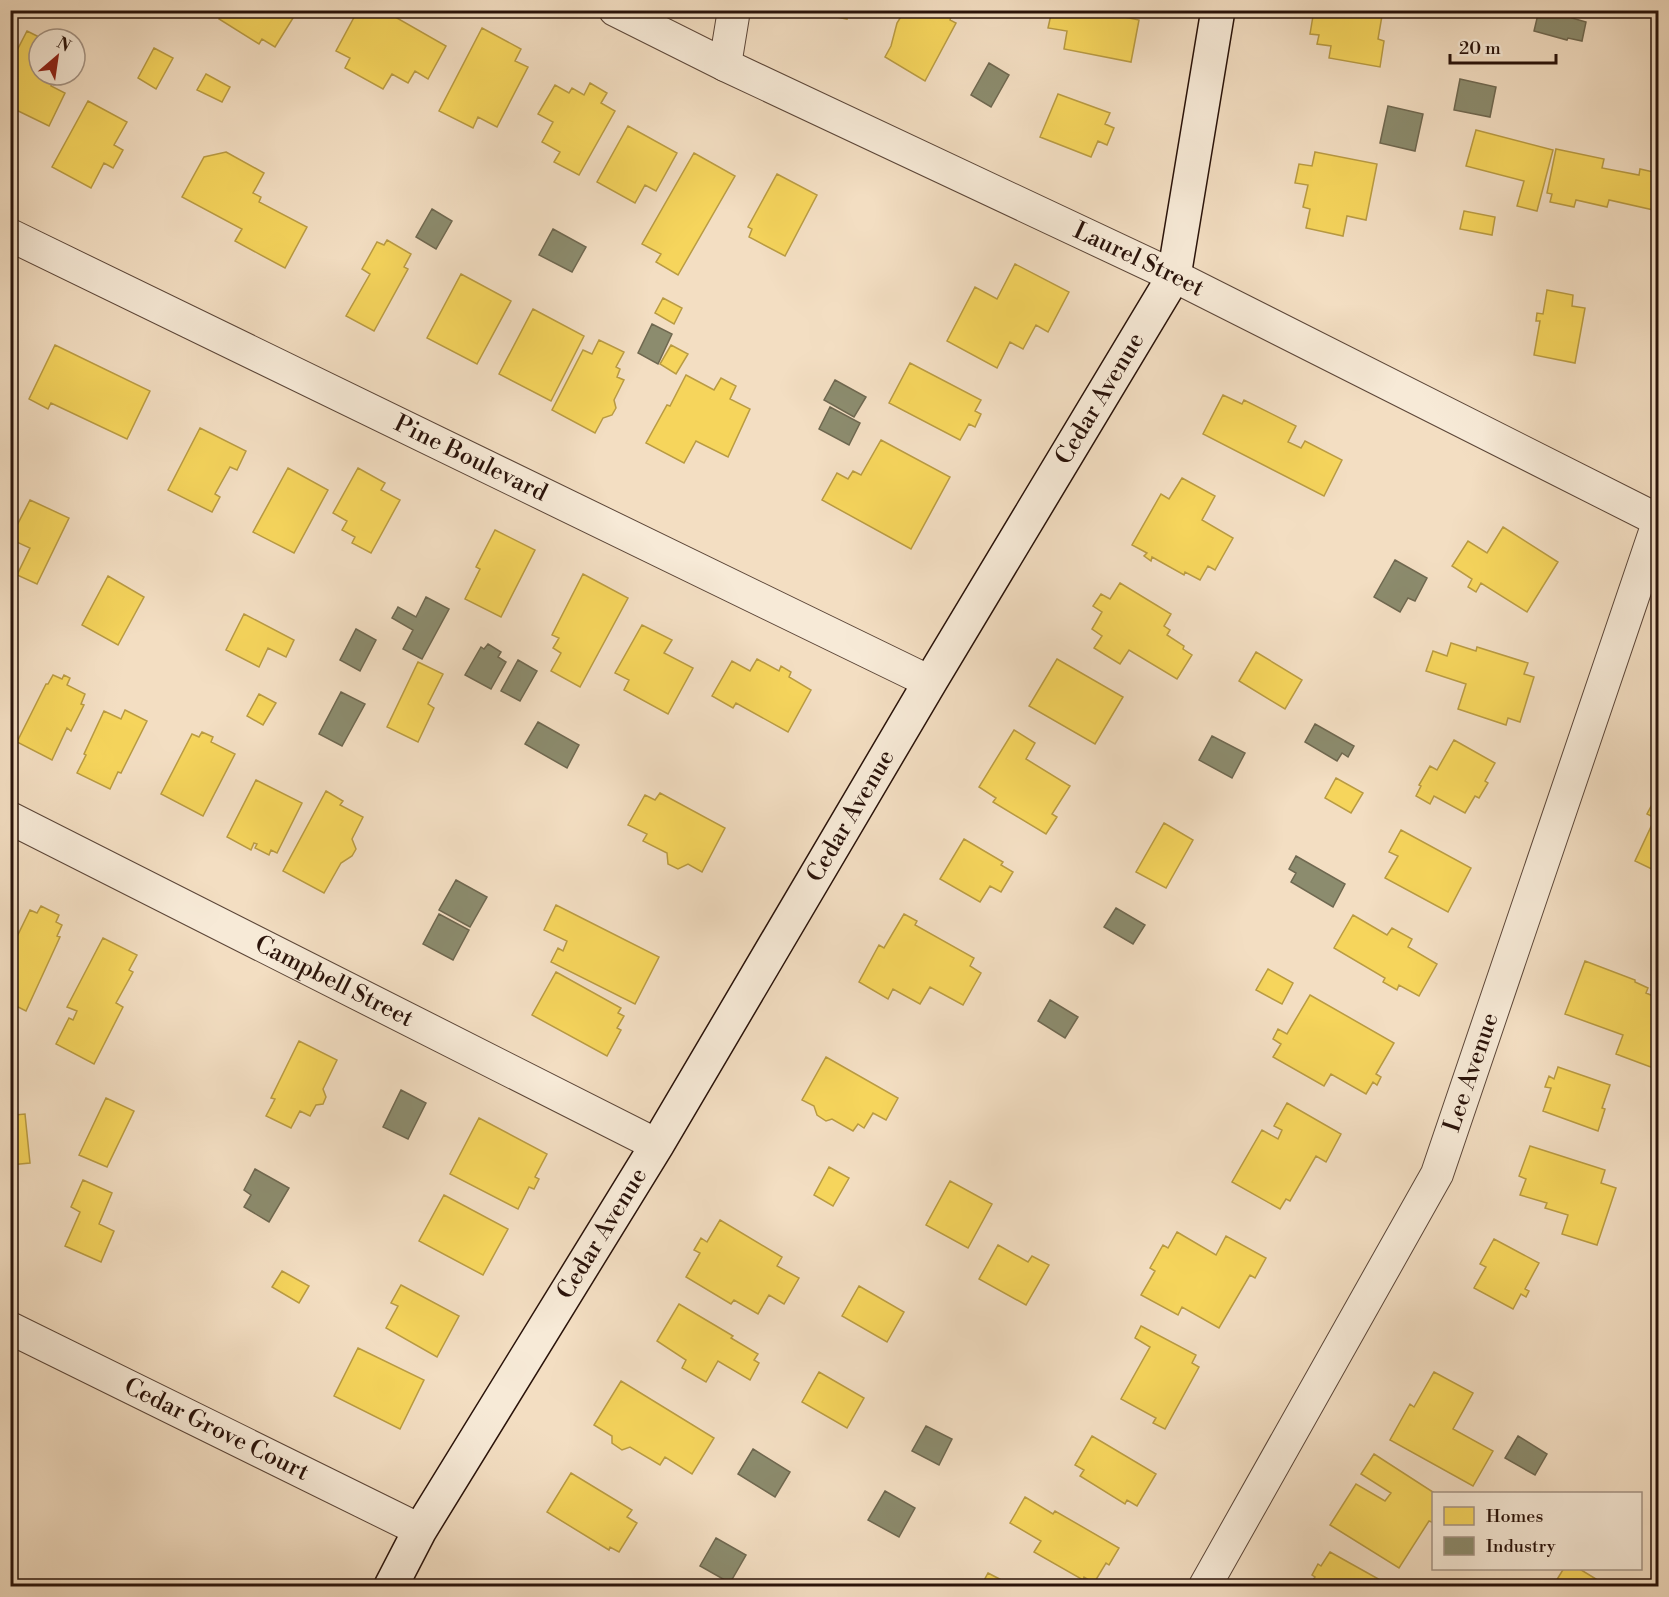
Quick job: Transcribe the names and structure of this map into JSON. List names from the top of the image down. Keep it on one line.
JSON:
{"streets":{"street":["Laurel Street","Cedar Avenue","Pine Boulevard","Campbell Street","Lee Avenue","Cedar Grove Court"]},"crossings":[["Laurel Street","Cedar Avenue"],["Laurel Street","Lee Avenue"],["Cedar Avenue","Pine Boulevard"],["Cedar Avenue","Campbell Street"],["Cedar Avenue","Cedar Grove Court"]],"legend":["Homes","Industry"],"scale_bar":"20 m","north":"top right"}
